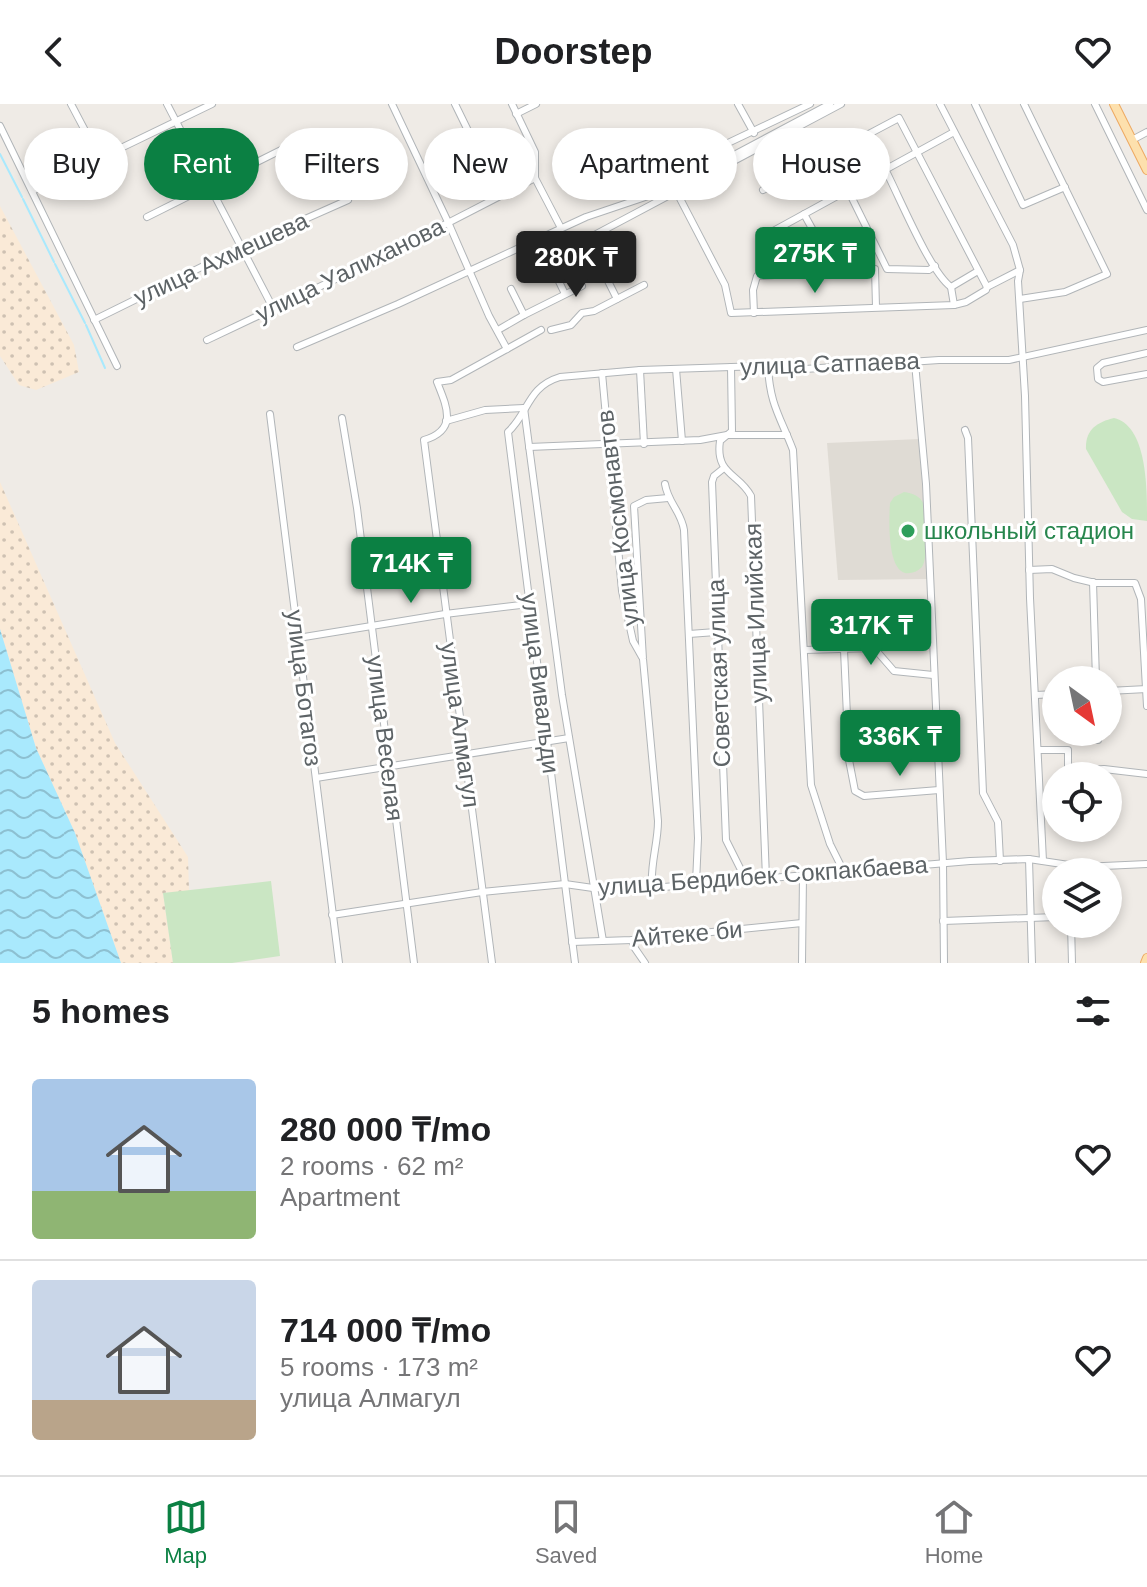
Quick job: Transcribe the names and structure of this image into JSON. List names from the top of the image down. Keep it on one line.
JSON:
{"streets":{"street":["улица Ахмешева","улица Уалиханова","улица Сатпаева","улица Космонавтов","улица Илийская","Советская улица","улица Вивальди","улица Ботагоз","улица Алмагул","улица Веселая","улица Бердибек Сокпакбаева","Айтеке би"]},"crossings":[["улица Сатпаева","улица Космонавтов"],["улица Сатпаева","улица Вивальди"],["улица Космонавтов","улица Бердибек Сокпакбаева"],["улица Илийская","Советская улица"],["улица Илийская","улица Бердибек Сокпакбаева"],["Советская улица","улица Бердибек Сокпакбаева"],["улица Вивальди","улица Бердибек Сокпакбаева"],["улица Вивальди","Айтеке би"],["улица Ботагоз","улица Бердибек Сокпакбаева"],["улица Алмагул","улица Бердибек Сокпакбаева"],["улица Веселая","улица Бердибек Сокпакбаева"]],"places":["школьный стадион"],"north":"bottom right","page":{"header":"Doorstep","chip":["Buy","Rent","Filters","New","Apartment","House"],"price":["275K ₸","280K ₸","714K ₸","317K ₸","336K ₸"],"heading":"5 homes","list":[{"name":"280 000 ₸/mo","note":"2 rooms · 62 m² · Apartment"},{"name":"714 000 ₸/mo","note":"5 rooms · 173 m² · улица Алмагул"}],"tabs":["Map","Saved","Home"]}}
